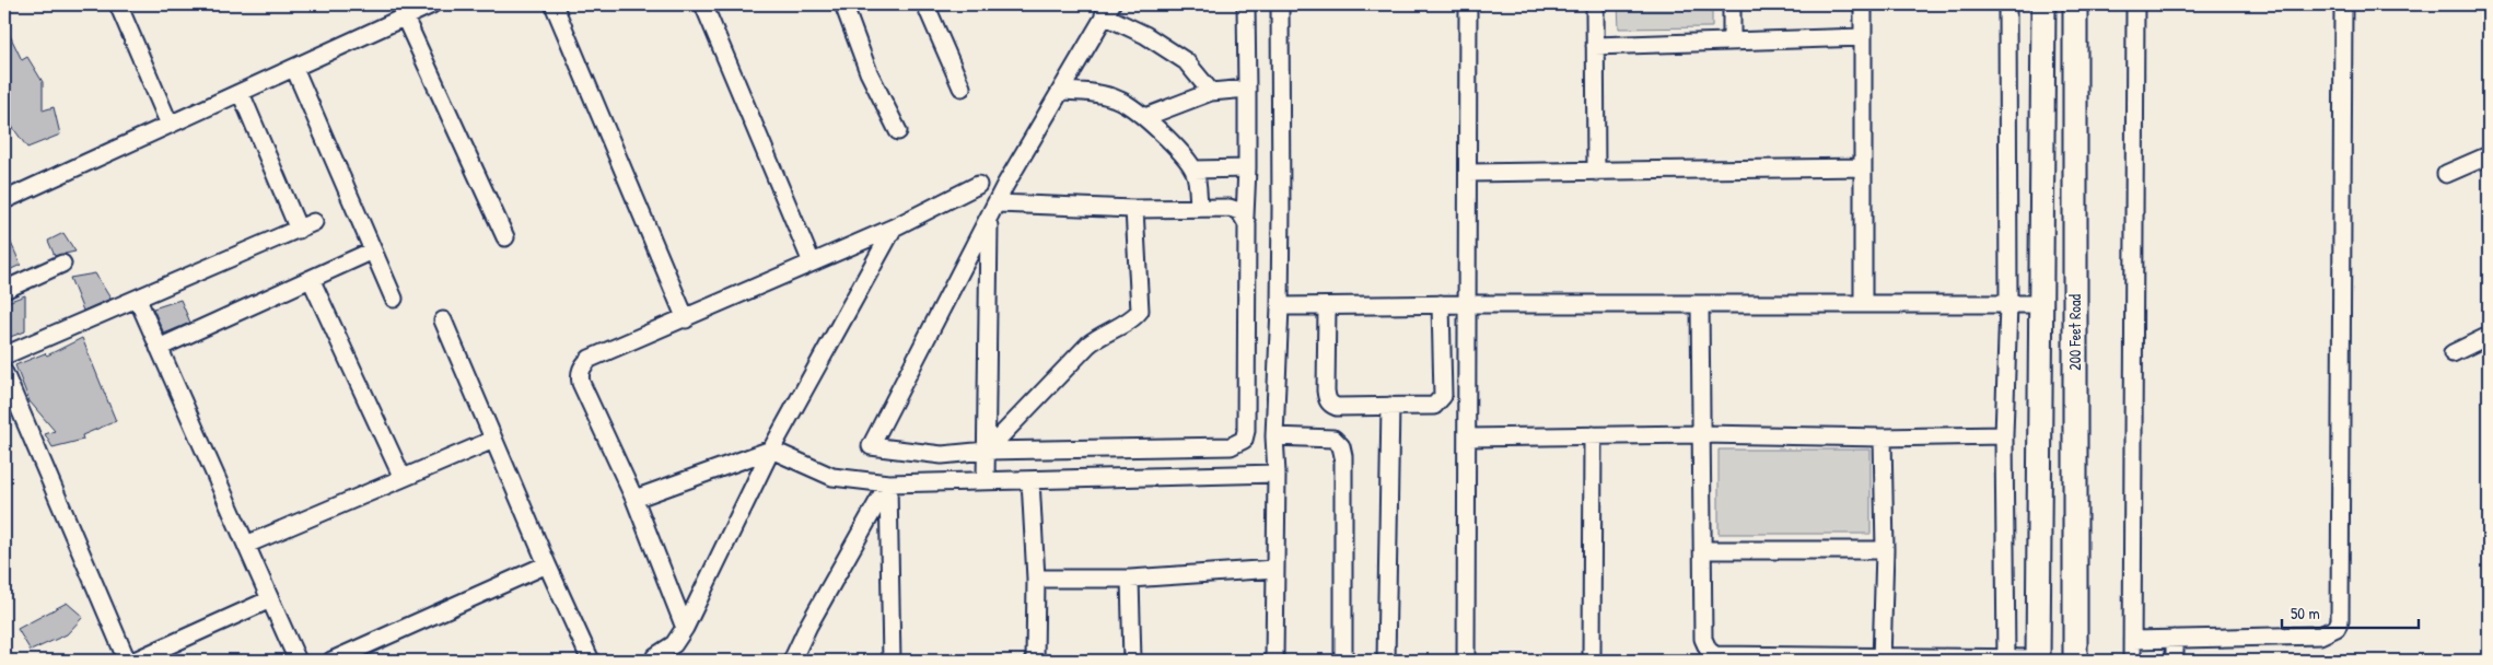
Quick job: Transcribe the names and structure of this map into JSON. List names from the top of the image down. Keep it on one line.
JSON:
{"streets":{"street":["200 Feet Road"]},"scale_bar":"50 m"}
